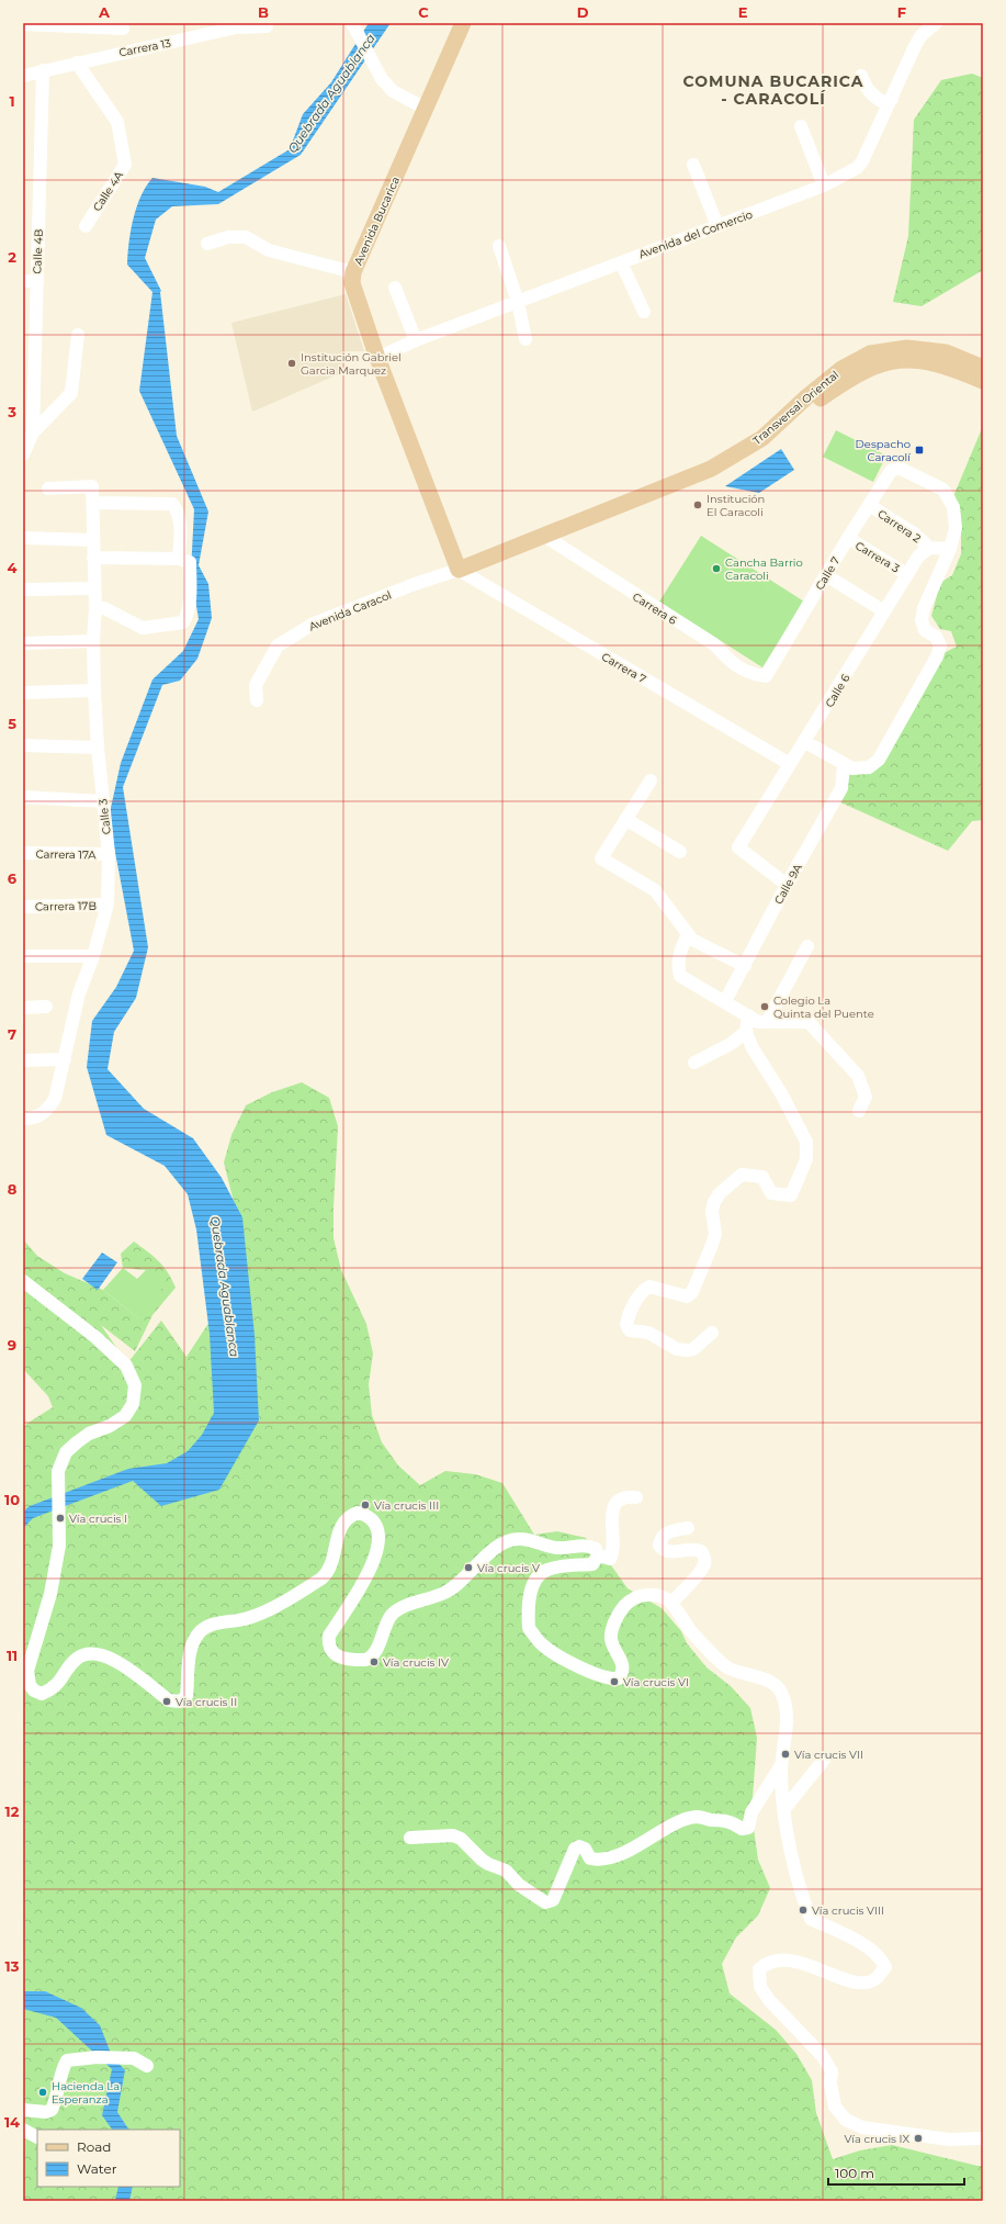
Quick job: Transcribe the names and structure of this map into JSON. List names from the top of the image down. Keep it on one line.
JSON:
{"streets":{"main road":["Avenida Bucarica","Transversal Oriental"],"street":["Carrera 13","Calle 4A","Avenida del Comercio","Calle 4B","Carrera 2","Carrera 3","Calle 7","Carrera 6","Avenida Caracol","Carrera 7","Calle 6","Calle 3","Carrera 17A","Calle 9A","Carrera 17B"]},"crossings":[["Carrera 13","Calle 4A"],["Carrera 13","Calle 4B"],["Avenida Bucarica","Avenida del Comercio"],["Avenida Bucarica","Transversal Oriental"],["Avenida Bucarica","Avenida Caracol"],["Avenida Bucarica","Carrera 7"],["Transversal Oriental","Carrera 6"],["Transversal Oriental","Avenida Caracol"],["Transversal Oriental","Carrera 7"],["Carrera 2","Calle 7"],["Carrera 2","Calle 6"],["Carrera 3","Calle 7"],["Carrera 3","Calle 6"],["Calle 7","Carrera 6"],["Avenida Caracol","Carrera 7"],["Carrera 7","Calle 6"],["Calle 6","Calle 9A"],["Calle 3","Carrera 17A"],["Calle 3","Carrera 17B"]],"districts":["COMUNA BUCARICA - CARACOLÍ"],"water":["Quebrada Aguablanca"],"places":{"other":["Institución Gabriel Garcia Marquez","Institución El Caracoli","Cancha Barrio Caracoli","Colegio La Quinta del Puente","Vía crucis III","Vía crucis I","Vía crucis V","Vía crucis IV","Vía crucis VI","Vía crucis II","Vía crucis VII","Vía crucis VIII","Hacienda La Esperanza","Vía crucis IX"],"transit":["Despacho Caracolí"]},"legend":["Road","Water"],"scale_bar":"100 m","grid":{"columns":["A","B","C","D","E","F"],"rows":["1","2","3","4","5","6","7","8","9","10","11","12","13","14"]}}
